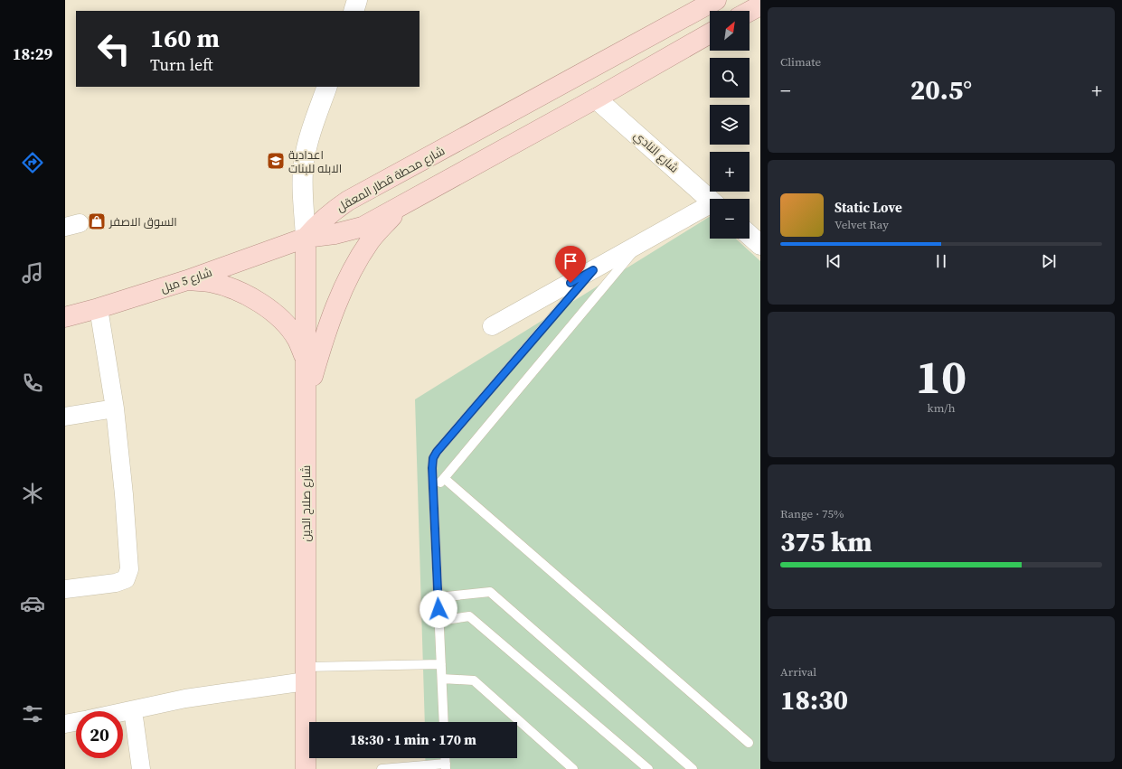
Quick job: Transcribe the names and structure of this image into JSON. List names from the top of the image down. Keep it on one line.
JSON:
{"streets":{"main road":["شارع محطة قطار المعقل","شارع 5 ميل","شارع صلاح الدين"],"street":["شارع النادي"]},"crossings":[["شارع النادي","شارع محطة قطار المعقل"],["شارع محطة قطار المعقل","شارع 5 ميل"],["شارع محطة قطار المعقل","شارع صلاح الدين"],["شارع 5 ميل","شارع صلاح الدين"]],"places":{"school or university":["اعدادية الابله للبنات"],"shop":["السوق الاصفر"]},"north":"top right","page":{"tabs":"18:29","tile":["Climate",["10","km/h"],["Range · 75%","375 km"],["Arrival","18:30"]],"map_buttons":["+","−"],"turn":["160 m","Turn left"],"heat":["−","20.5°","+"],"song":["Static Love","Velvet Ray"],"limit":"20","trip":"18:30 · 1 min · 170 m"}}
